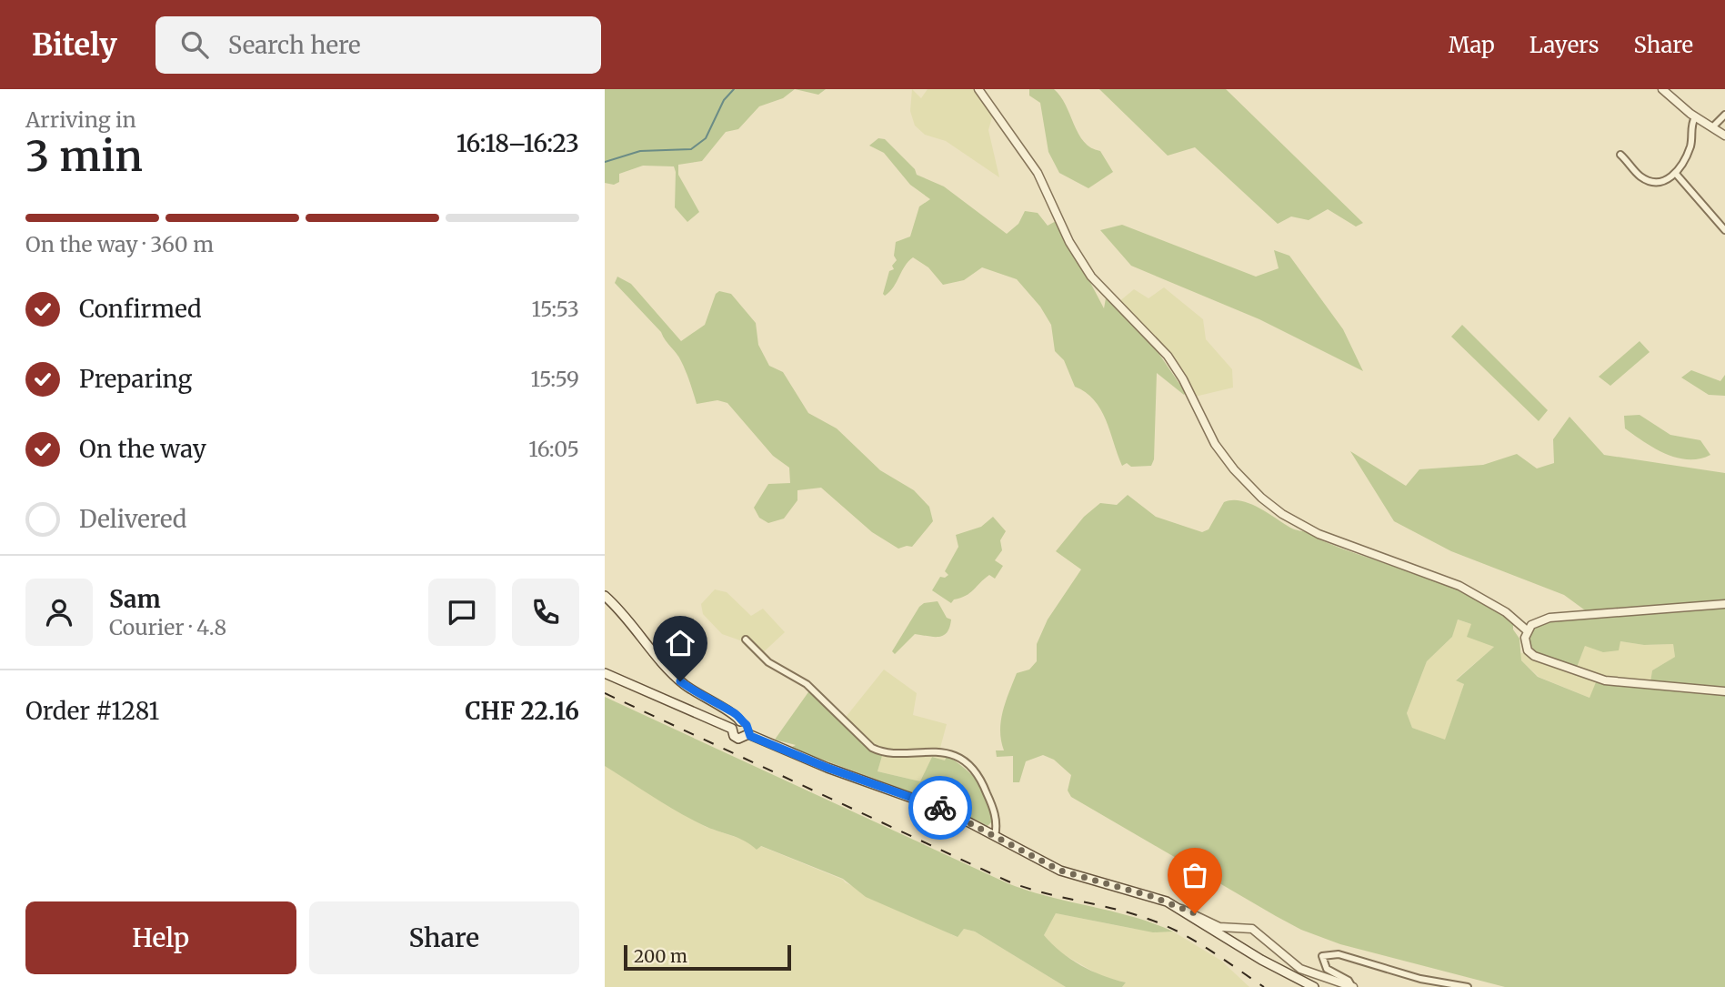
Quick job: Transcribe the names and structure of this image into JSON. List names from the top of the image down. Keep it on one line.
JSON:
{"scale_bar":"200 m","page":{"header":"Bitely","search":"Search here","nav":["Map","Layers","Share"],"heading":["3 min","Arriving in","16:18–16:23"],"panel":["Sam","Courier · 4.8","Order #1281","CHF 22.16"],"bar":"On the way · 360 m","list":[["Confirmed","15:53"],["Preparing","15:59"],["On the way","16:05"],"Delivered"],"buttons":["Help","Share"],"scale":"200 m"}}
